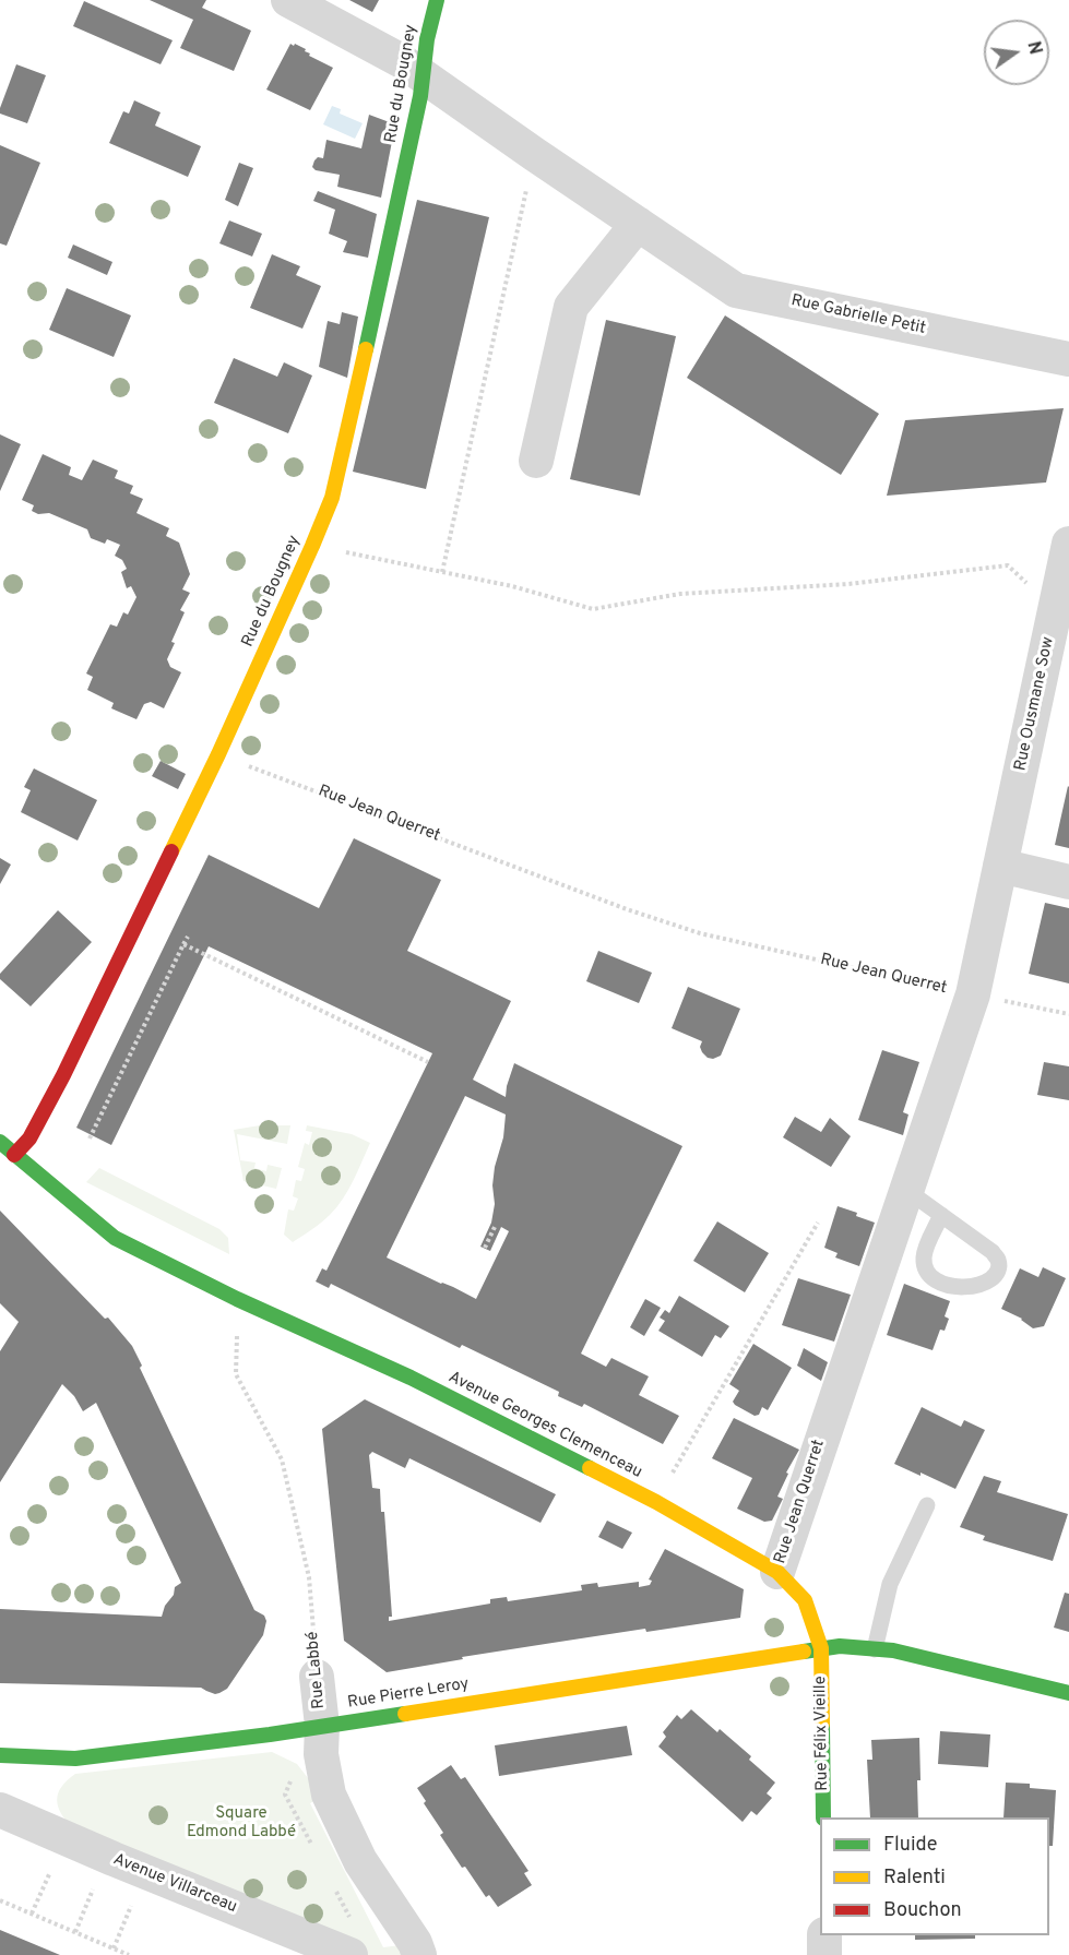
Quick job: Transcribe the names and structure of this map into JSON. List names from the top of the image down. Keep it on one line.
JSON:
{"streets":{"street":["Rue du Bougney","Rue Gabrielle Petit","Rue Ousmane Sow","Rue Jean Querret","Avenue Georges Clemenceau","Rue Labbé","Rue Pierre Leroy","Rue Félix Vieille","Avenue Villarceau"]},"crossings":[["Rue du Bougney","Rue Gabrielle Petit"],["Rue du Bougney","Rue Jean Querret"],["Rue du Bougney","Avenue Georges Clemenceau"],["Rue Ousmane Sow","Rue Jean Querret"],["Rue Jean Querret","Avenue Georges Clemenceau"],["Avenue Georges Clemenceau","Rue Pierre Leroy"],["Avenue Georges Clemenceau","Rue Félix Vieille"],["Rue Labbé","Rue Pierre Leroy"],["Rue Pierre Leroy","Rue Félix Vieille"]],"parks":["Square Edmond Labbé"],"legend":["Fluide","Ralenti","Bouchon"],"north":"right"}
